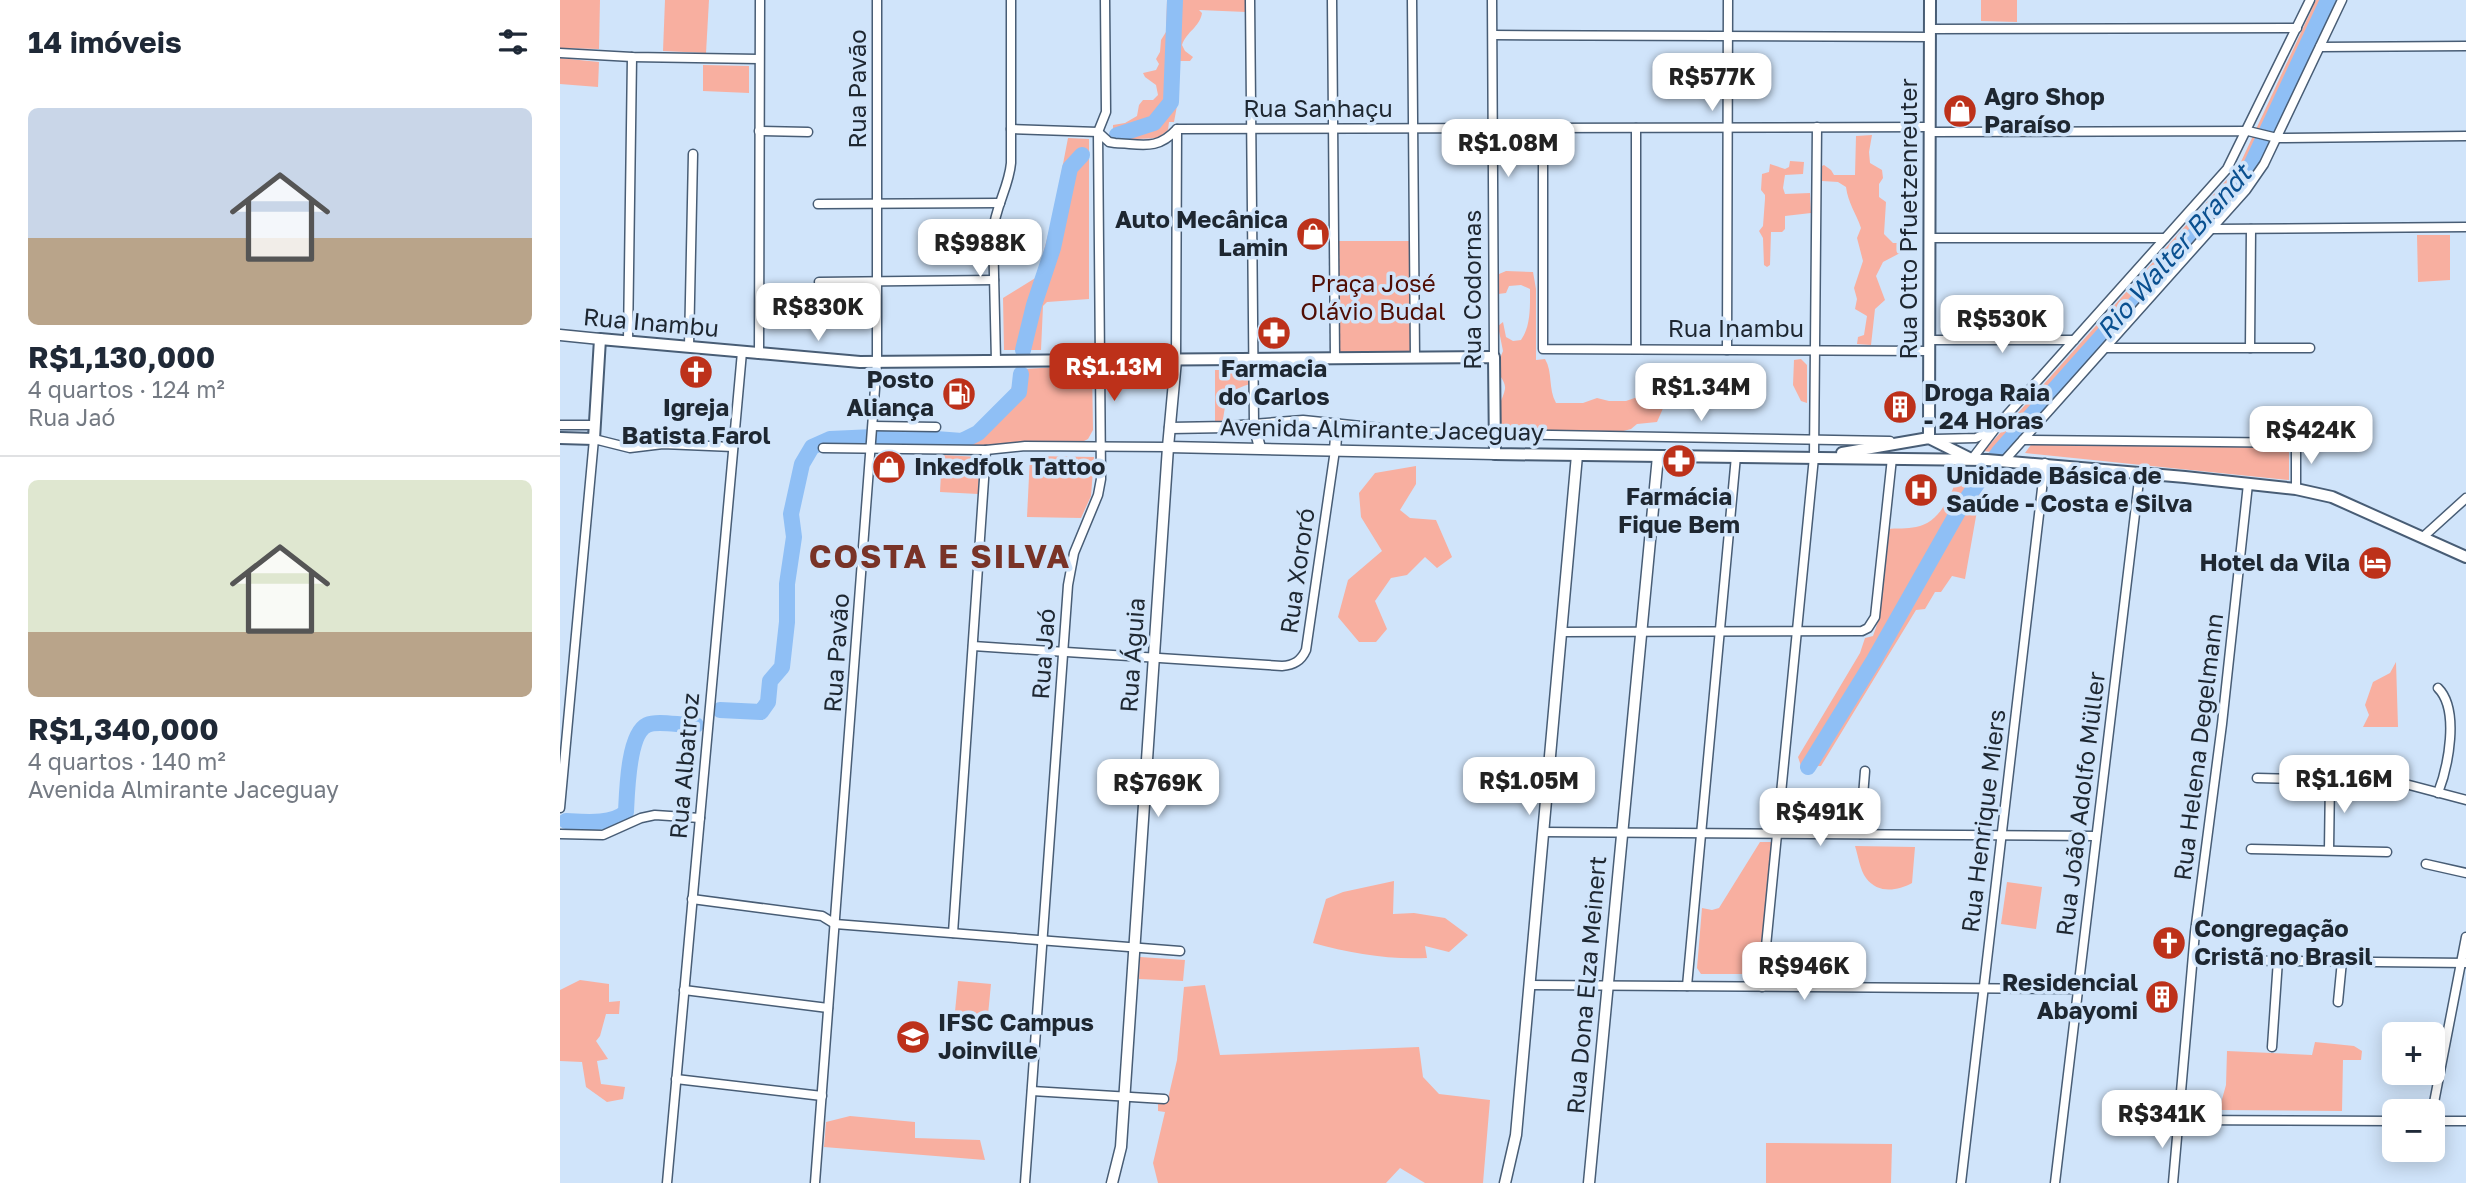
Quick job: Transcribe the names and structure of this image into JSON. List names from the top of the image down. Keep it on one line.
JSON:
{"streets":{"main road":["Rua Otto Pfuetzenreuter","Rua Codornas","Rua Inambu","Avenida Almirante Jaceguay"],"street":["Rua Pavão","Rua Sanhaçu","Rua Xororó","Rua Jaó","Rua Águia","Rua Helena Degelmann","Rua Albatroz","Rua João Adolfo Müller","Rua Henrique Miers","Rua Dona Elza Meinert"]},"crossings":[["Rua Pavão","Rua Inambu"],["Rua Pavão","Avenida Almirante Jaceguay"],["Rua Sanhaçu","Rua Otto Pfuetzenreuter"],["Rua Sanhaçu","Rua Codornas"],["Rua Sanhaçu","Rua Inambu"],["Rua Sanhaçu","Rua Jaó"],["Rua Sanhaçu","Rua Águia"],["Rua Otto Pfuetzenreuter","Rua Inambu"],["Rua Otto Pfuetzenreuter","Avenida Almirante Jaceguay"],["Rua Codornas","Rua Inambu"],["Rua Codornas","Avenida Almirante Jaceguay"],["Rua Inambu","Rua Jaó"],["Rua Inambu","Rua Águia"],["Rua Inambu","Rua Albatroz"],["Avenida Almirante Jaceguay","Rua Xororó"],["Avenida Almirante Jaceguay","Rua Jaó"],["Avenida Almirante Jaceguay","Rua Águia"],["Avenida Almirante Jaceguay","Rua Helena Degelmann"],["Avenida Almirante Jaceguay","Rua João Adolfo Müller"],["Avenida Almirante Jaceguay","Rua Henrique Miers"],["Avenida Almirante Jaceguay","Rua Dona Elza Meinert"],["Rua Xororó","Rua Jaó"],["Rua Xororó","Rua Águia"]],"districts":["COSTA E SILVA"],"water":["Rio Walter Brandt"],"parks":["Praça José Olávio Budal"],"places":{"shop":["Agro Shop Paraíso","Auto Mecânica Lamin","Inkedfolk Tattoo"],"pharmacy":["Farmacia do Carlos","Farmácia Fique Bem"],"church":["Igreja Batista Farol","Congregação Cristã no Brasil"],"fuel station":["Posto Aliança"],"building":["Droga Raia - 24 Horas","Residencial Abayomi"],"hospital":["Unidade Básica de Saúde - Costa e Silva"],"hotel":["Hotel da Vila"],"school or university":["IFSC Campus Joinville"]},"page":{"heading":"14 imóveis","price":["R$577K","R$1.08M","R$988K","R$830K","R$530K","R$1.13M","R$1.34M","R$424K","R$1.16M","R$1.05M","R$769K","R$491K","R$946K","R$341K"],"list":[{"name":"R$1,130,000","note":"4 quartos · 124 m² · Rua Jaó"},{"name":"R$1,340,000","note":"4 quartos · 140 m² · Avenida Almirante Jaceguay"}],"map_buttons":["+","−"]}}
